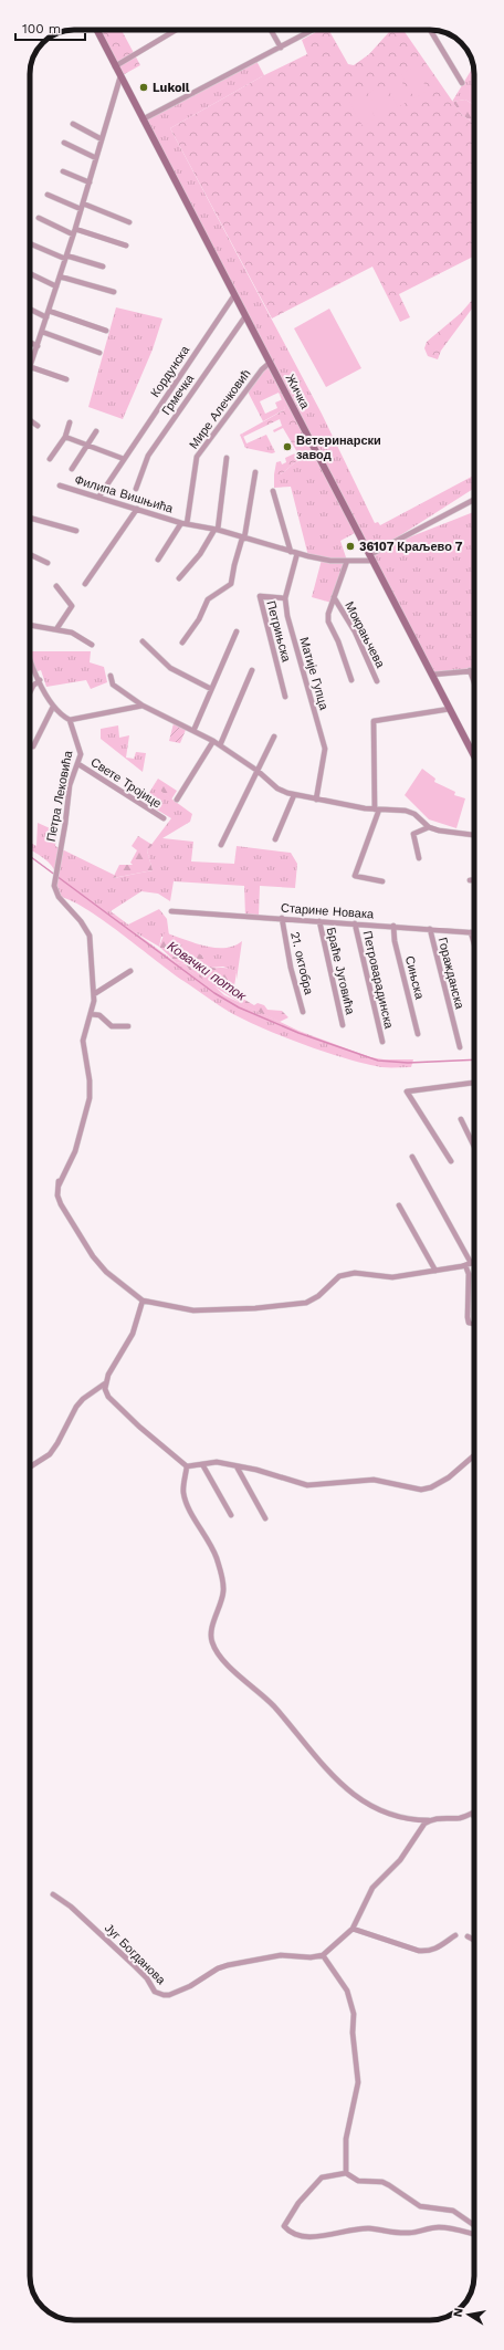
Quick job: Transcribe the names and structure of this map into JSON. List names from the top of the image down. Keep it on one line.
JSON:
{"streets":{"main road":["Жичка"],"street":["Кордунска","Грмечка","Мире Алечковић","Филипа Вишњића","Петрињска","Мокрањчева","Матије Гупца","Свете Тројице","Петра Лековића","Старине Новака","21. октобра","Браће Југовића","Горажданска","Сињска","Петроварадинска","Југ Богданова"]},"crossings":[["Кордунска","Жичка"],["Кордунска","Филипа Вишњића"],["Жичка","Грмечка"],["Жичка","Мире Алечковић"],["Жичка","Филипа Вишњића"],["Мире Алечковић","Филипа Вишњића"],["Филипа Вишњића","Мокрањчева"],["Филипа Вишњића","Матије Гупца"],["Петрињска","Матије Гупца"],["Свете Тројице","Петра Лековића"],["Старине Новака","21. октобра"],["Старине Новака","Браће Југовића"],["Старине Новака","Горажданска"],["Старине Новака","Сињска"],["Старине Новака","Петроварадинска"]],"water":["Ковачки поток"],"places":["Lukoil","Ветеринарски завод","36107 Краљево 7"],"scale_bar":"100 m","north":"left"}
